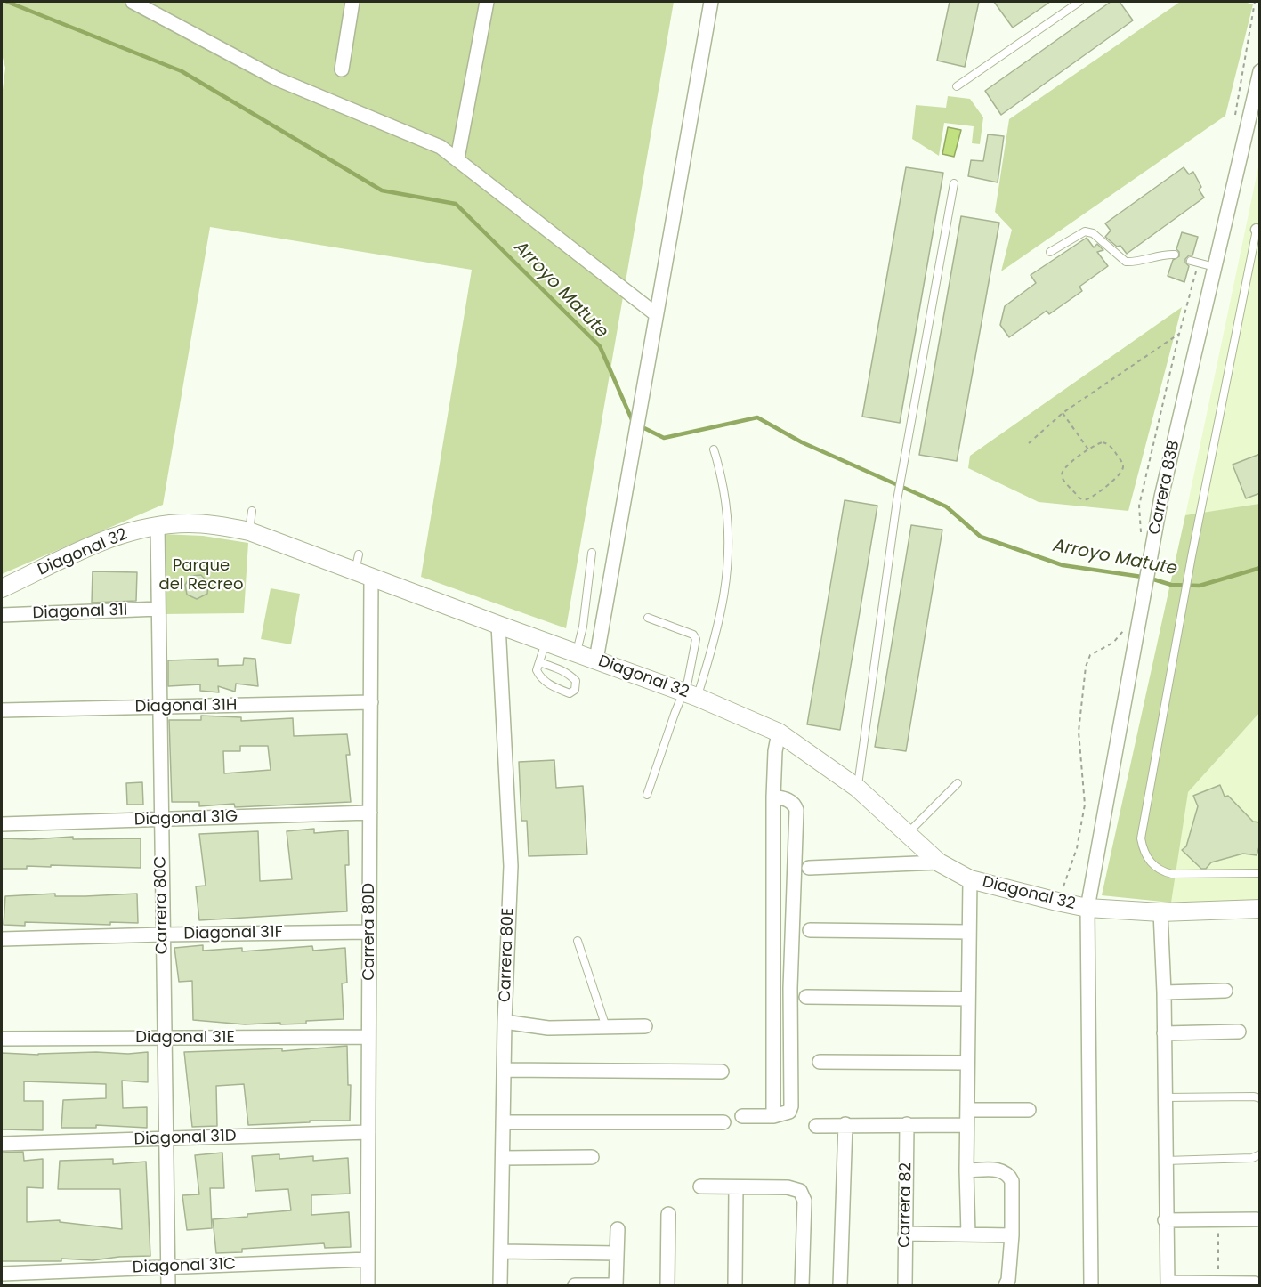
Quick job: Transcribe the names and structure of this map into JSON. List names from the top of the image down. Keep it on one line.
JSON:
{"streets":{"street":["Carrera 83B","Diagonal 32","Diagonal 31I","Diagonal 31H","Diagonal 31G","Carrera 80C","Carrera 80D","Diagonal 31F","Carrera 80E","Diagonal 31E","Diagonal 31D","Carrera 82","Diagonal 31C"]},"crossings":[["Carrera 83B","Diagonal 32"],["Diagonal 32","Carrera 80C"],["Diagonal 32","Carrera 80D"],["Diagonal 32","Carrera 80E"],["Diagonal 31I","Carrera 80C"],["Diagonal 31H","Carrera 80C"],["Diagonal 31H","Carrera 80D"],["Diagonal 31G","Carrera 80C"],["Diagonal 31G","Carrera 80D"],["Carrera 80C","Diagonal 31F"],["Carrera 80C","Diagonal 31E"],["Carrera 80C","Diagonal 31D"],["Carrera 80C","Diagonal 31C"],["Carrera 80D","Diagonal 31F"],["Carrera 80D","Diagonal 31E"],["Carrera 80D","Diagonal 31D"],["Carrera 80D","Diagonal 31C"]],"water":["Arroyo Matute"],"parks":["Parque del Recreo"]}
